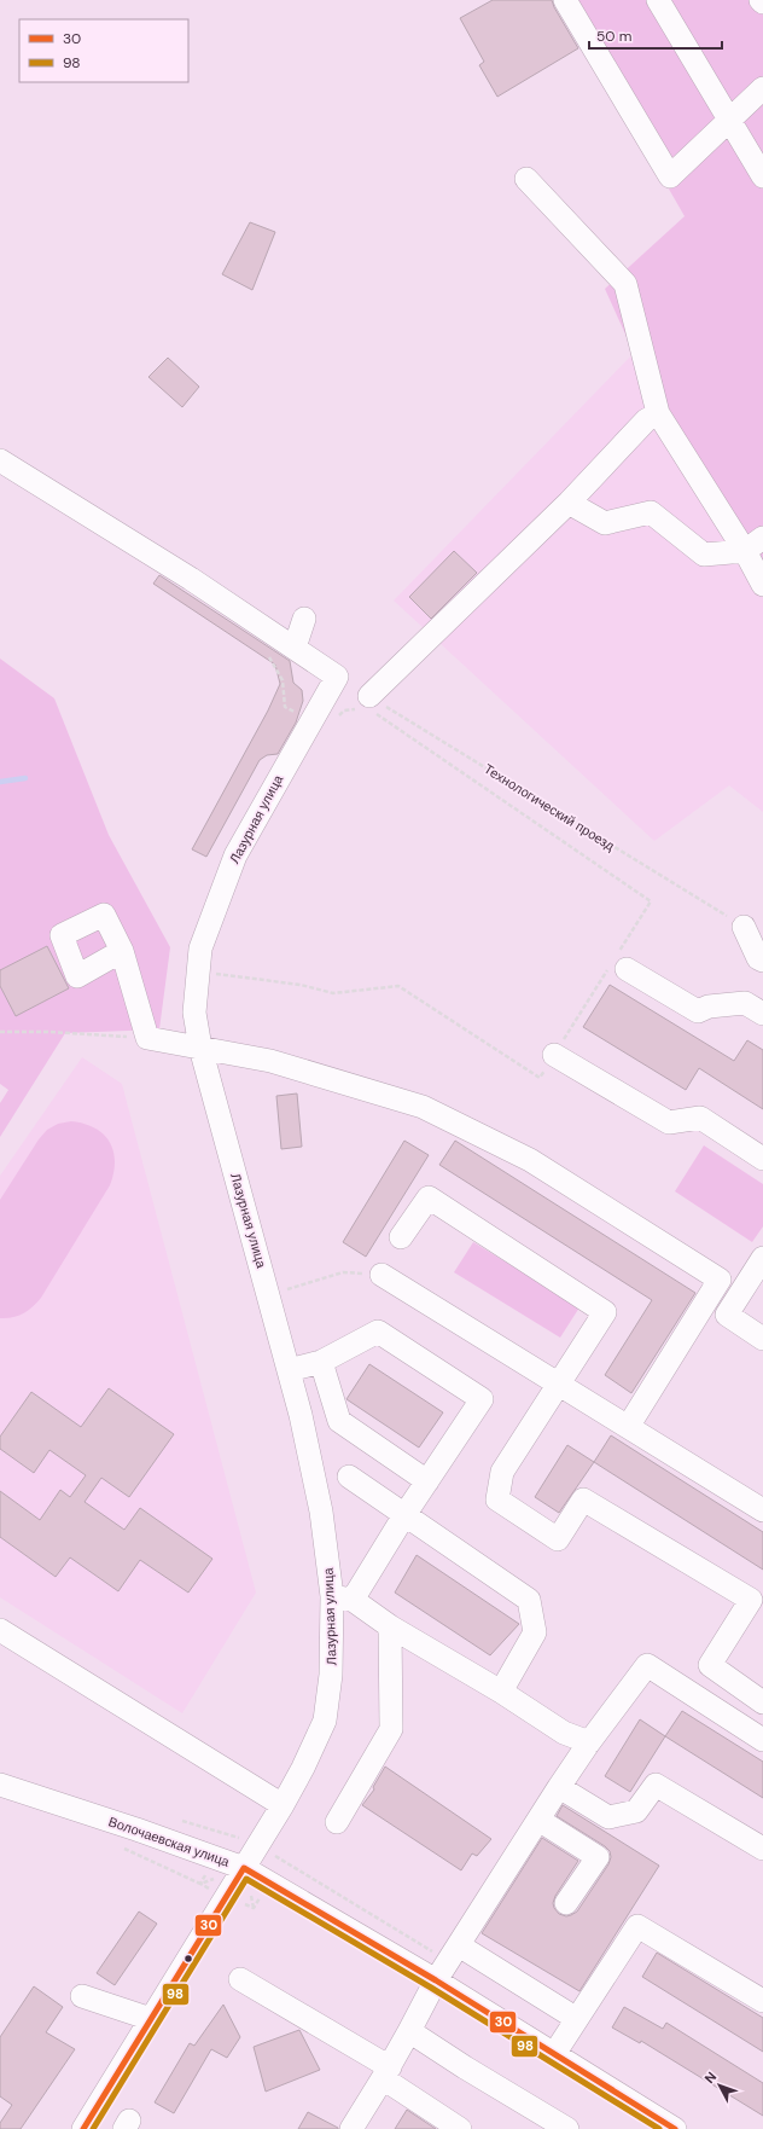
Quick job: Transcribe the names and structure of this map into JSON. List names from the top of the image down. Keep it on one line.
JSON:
{"streets":{"street":["Лазурная улица","Волочаевская улица"],"path":["Технологический проезд"]},"crossings":[["Лазурная улица","Волочаевская улица"]],"lines":["transit line 30","transit line 98"],"legend":["30","98"],"scale_bar":"50 m","north":"top left"}
